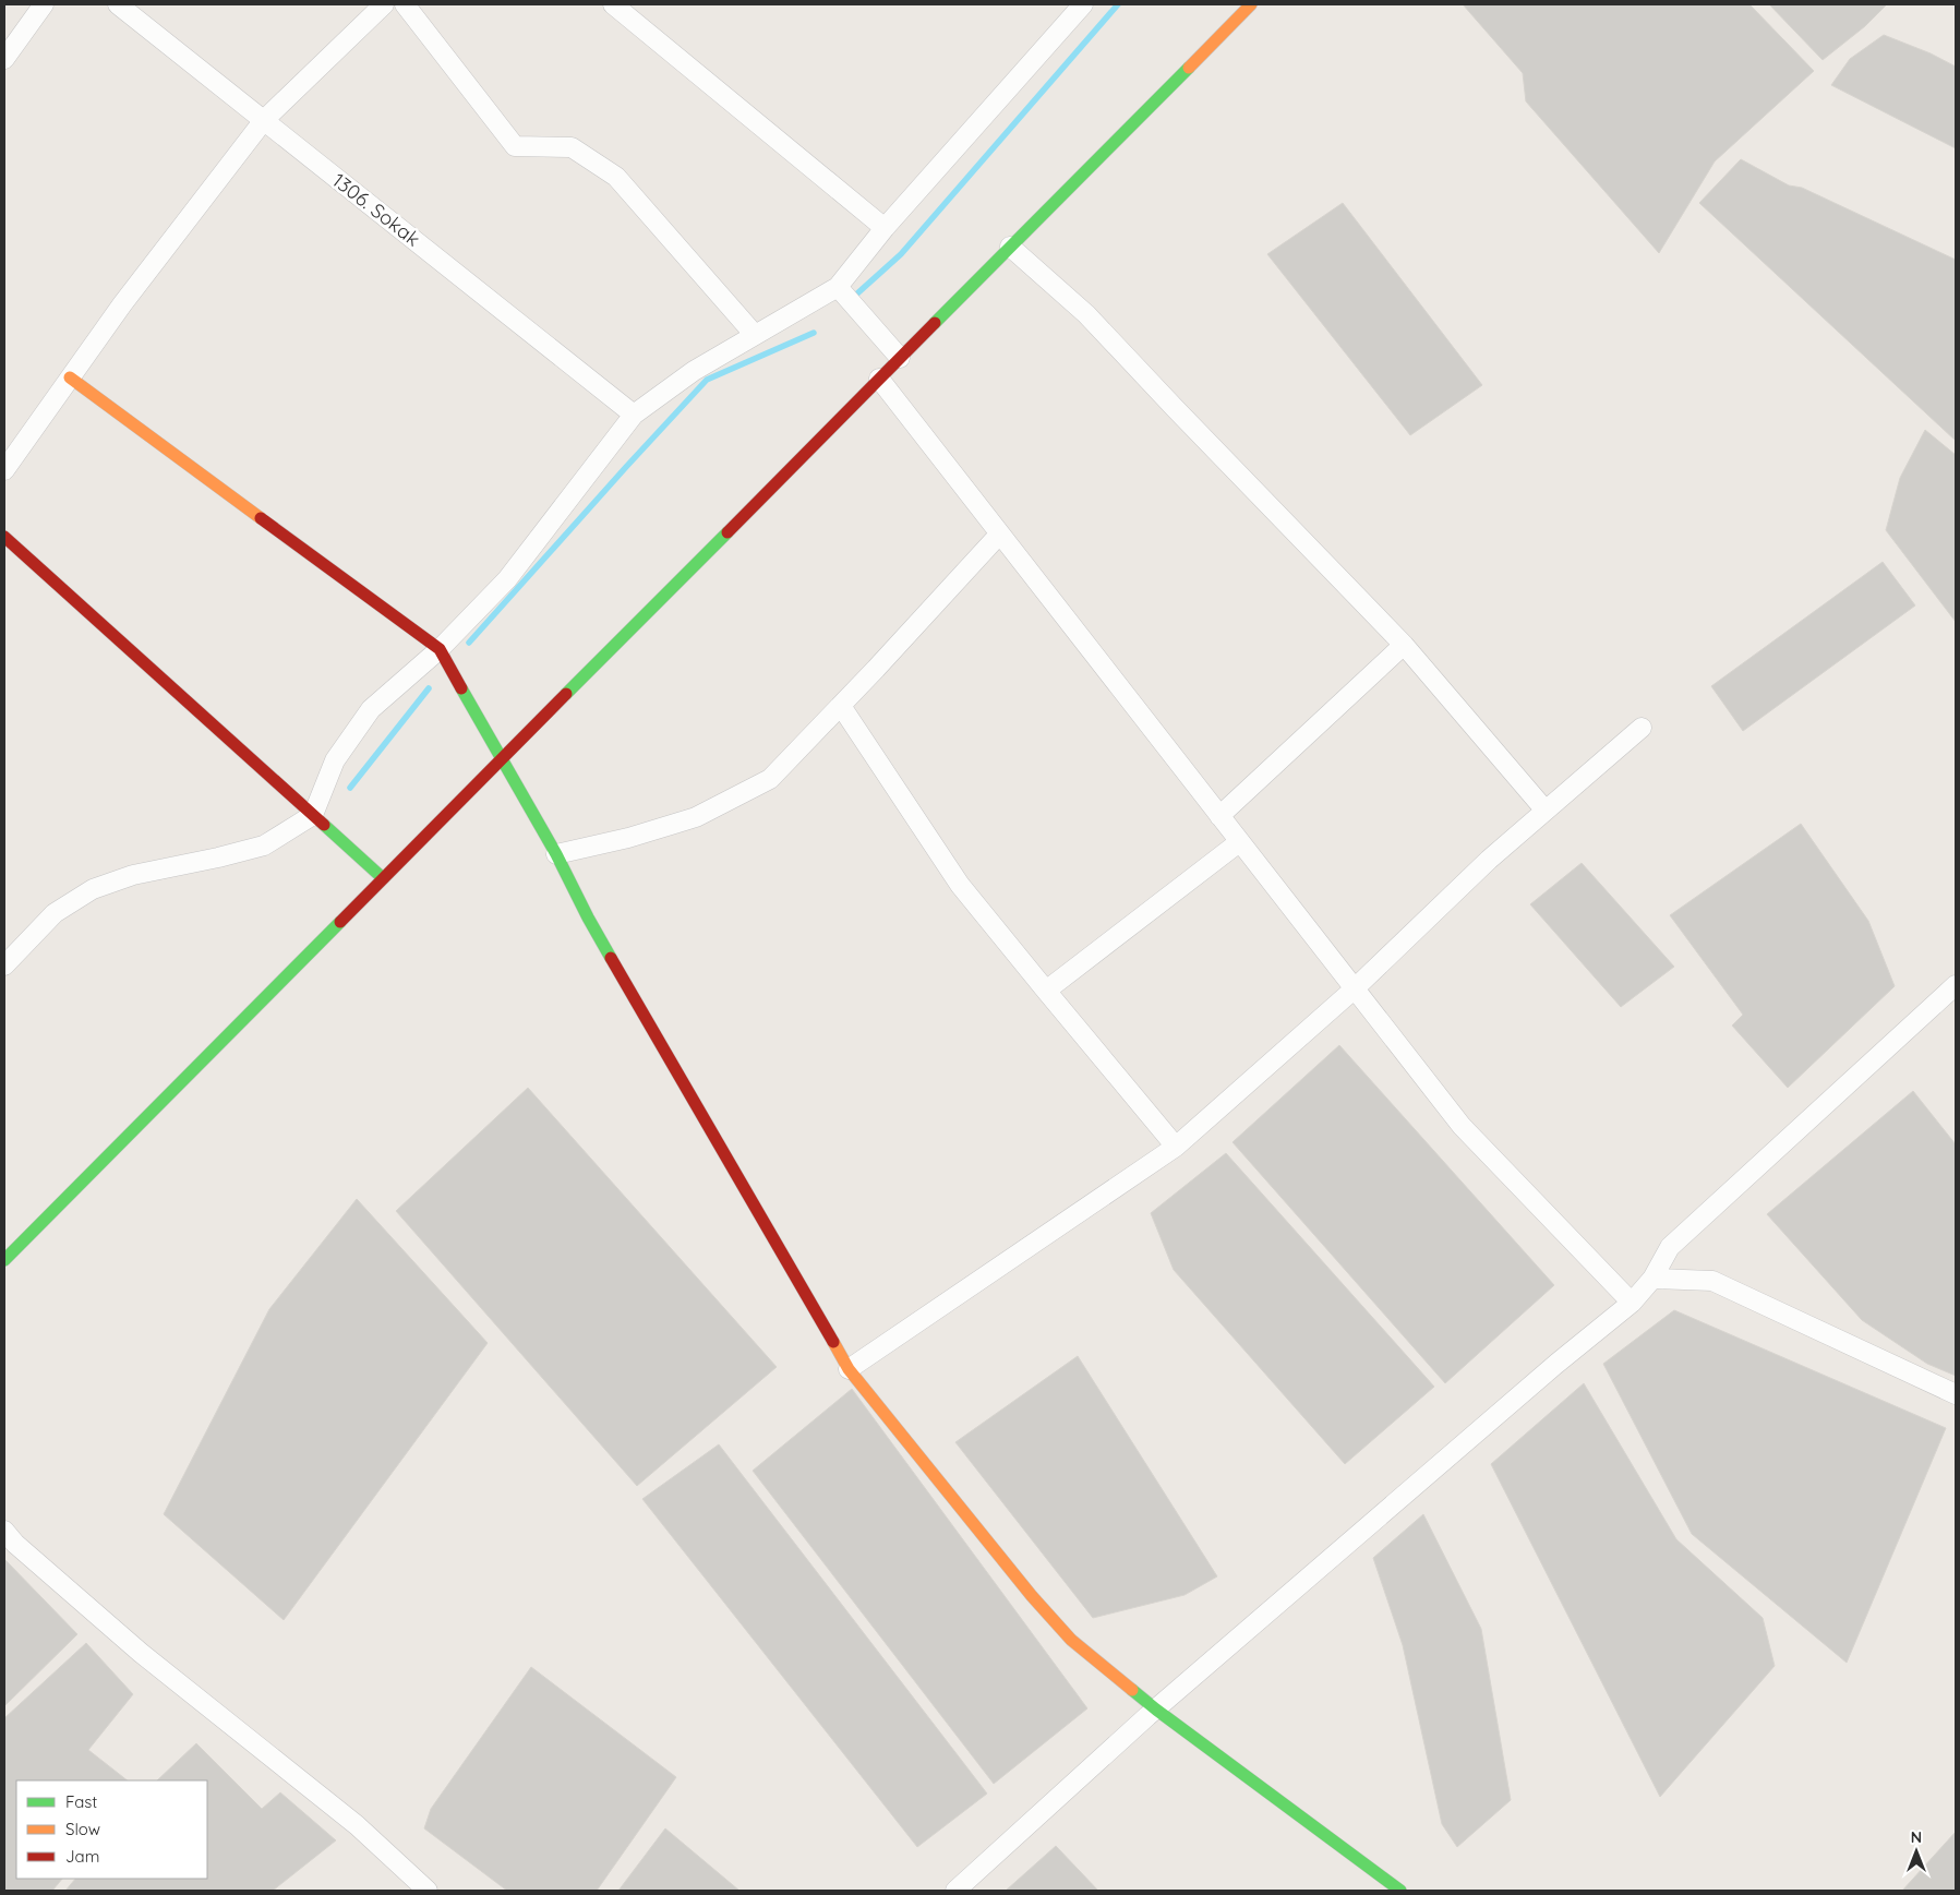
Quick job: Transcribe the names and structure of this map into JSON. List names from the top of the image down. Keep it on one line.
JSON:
{"streets":{"street":["1306. Sokak"]},"legend":["Fast","Slow","Jam"],"north":"top"}
